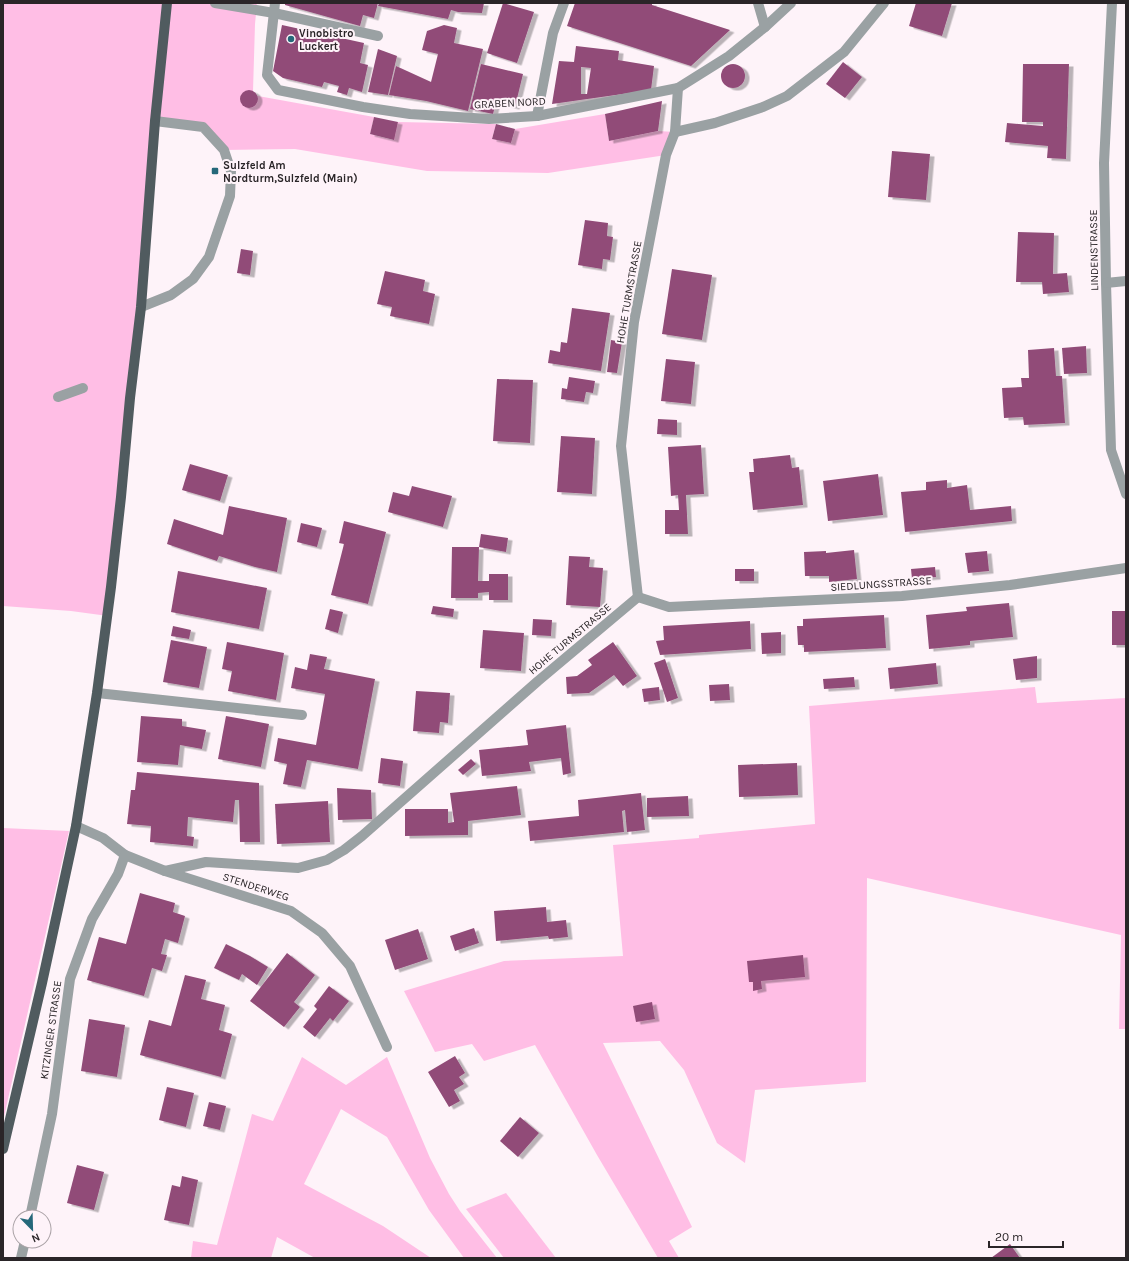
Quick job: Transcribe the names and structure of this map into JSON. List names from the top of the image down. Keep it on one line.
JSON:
{"streets":{"street":["GRABEN NORD","LINDENSTRASSE","HOHE TURMSTRASSE","SIEDLUNGSSTRASSE","STENDERWEG","KITZINGER STRASSE"]},"crossings":[["GRABEN NORD","HOHE TURMSTRASSE"],["HOHE TURMSTRASSE","SIEDLUNGSSTRASSE"],["HOHE TURMSTRASSE","STENDERWEG"]],"places":{"other":["Vinobistro Luckert"],"transit":["Sulzfeld Am Nordturm,Sulzfeld (Main)"]},"scale_bar":"20 m","north":"bottom right"}
